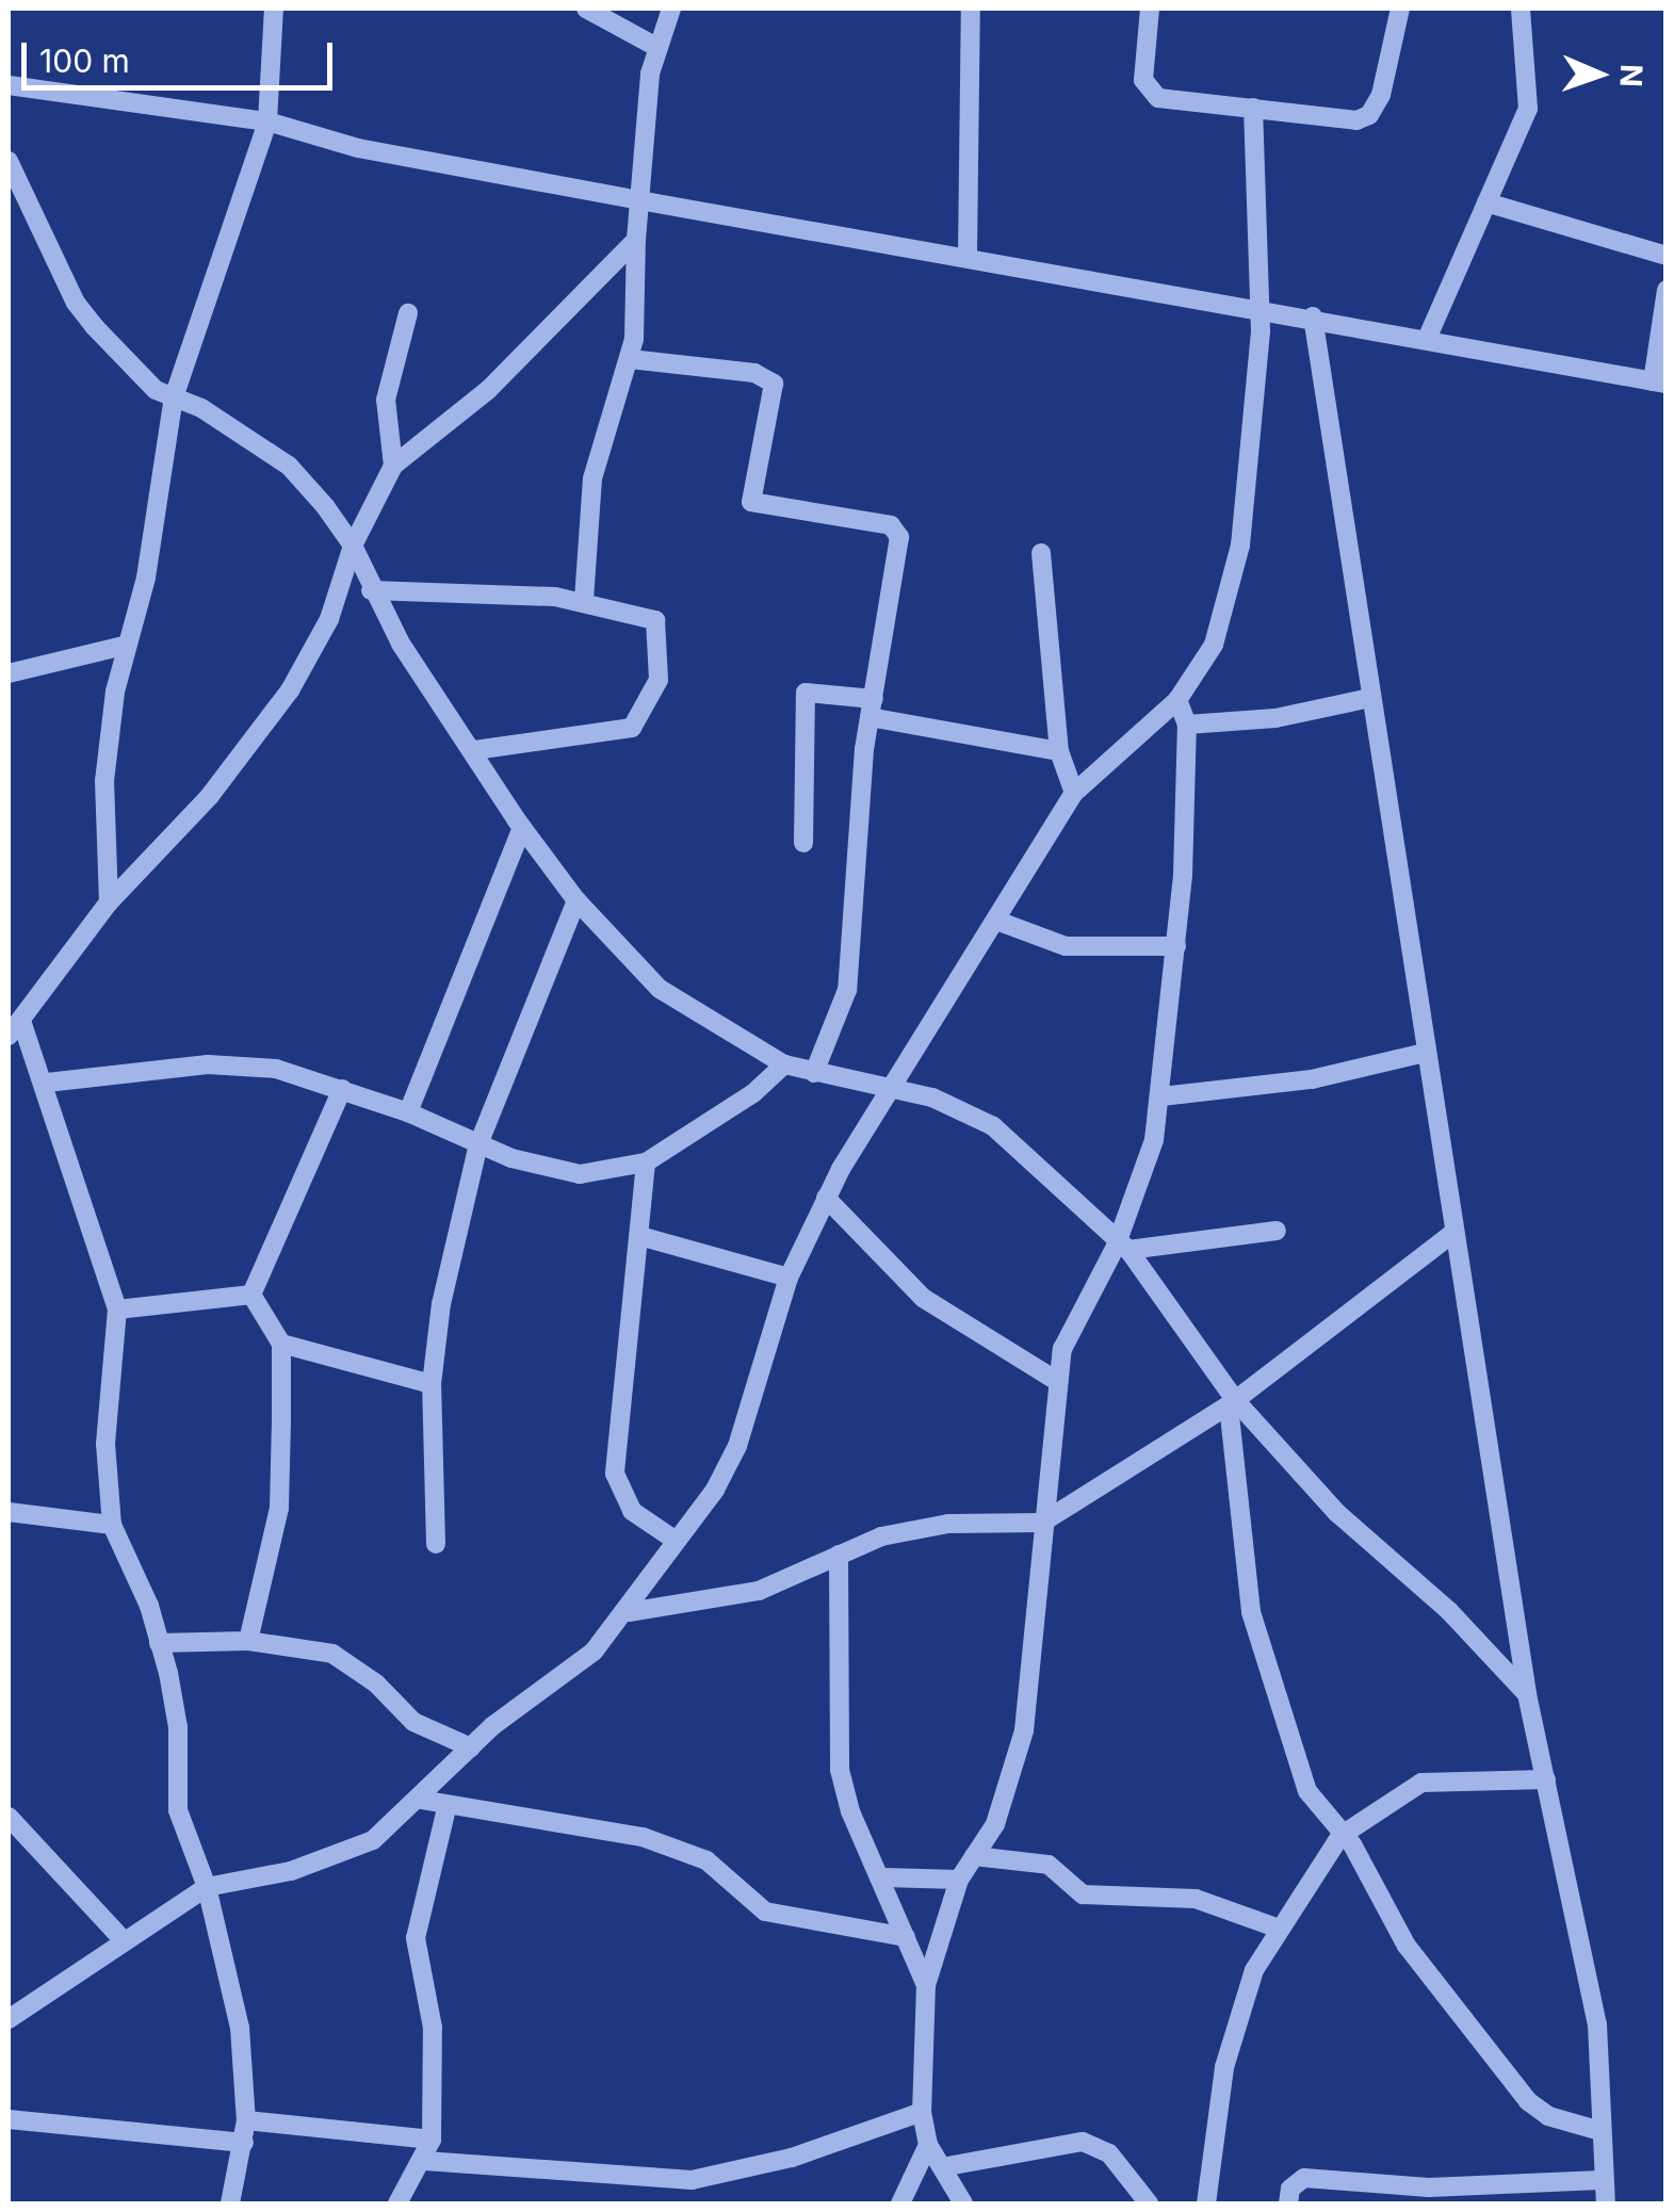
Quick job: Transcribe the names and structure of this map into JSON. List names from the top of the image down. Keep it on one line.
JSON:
{"scale_bar":"100 m","north":"right"}
